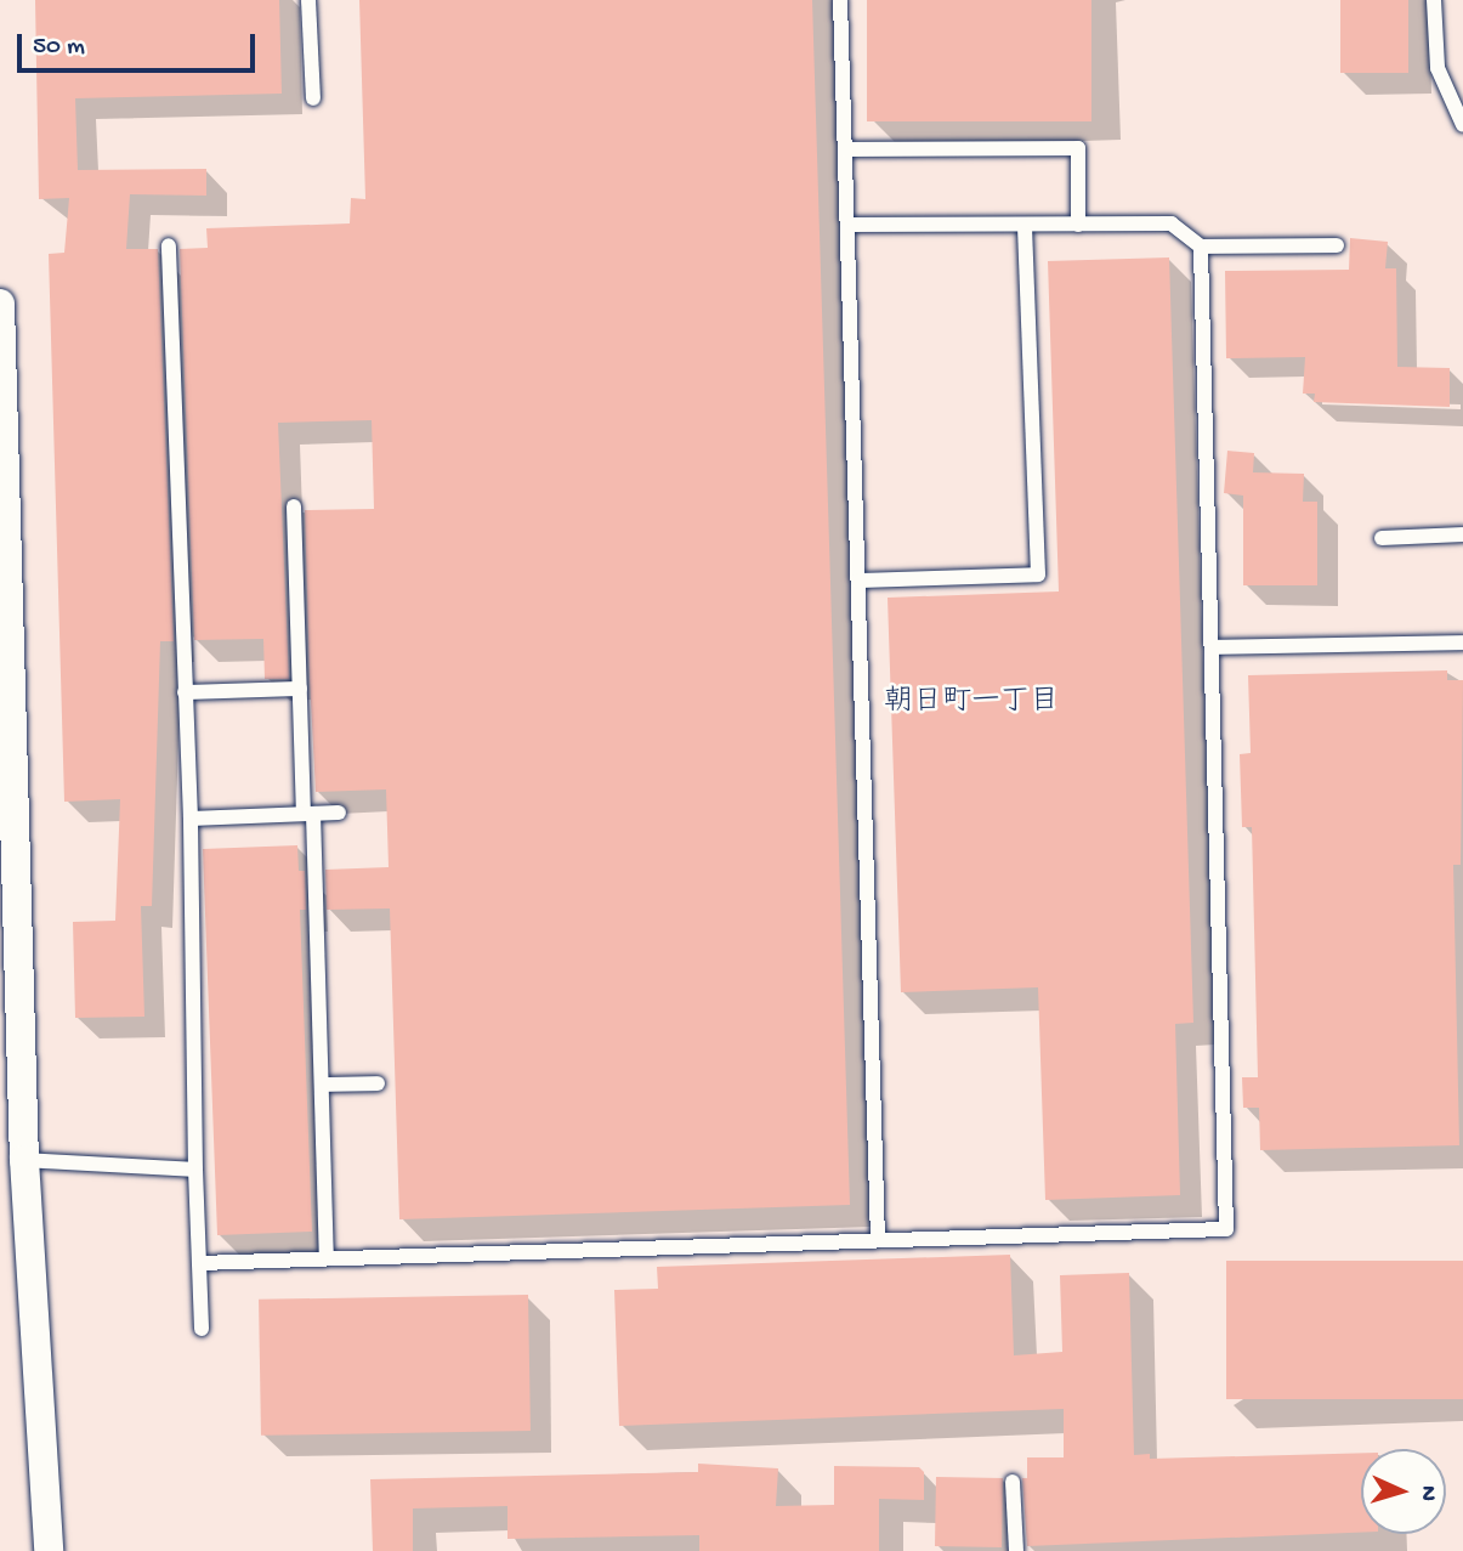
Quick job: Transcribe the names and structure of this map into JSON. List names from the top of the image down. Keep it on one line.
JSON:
{"districts":["朝日町一丁目"],"scale_bar":"50 m","north":"right"}
